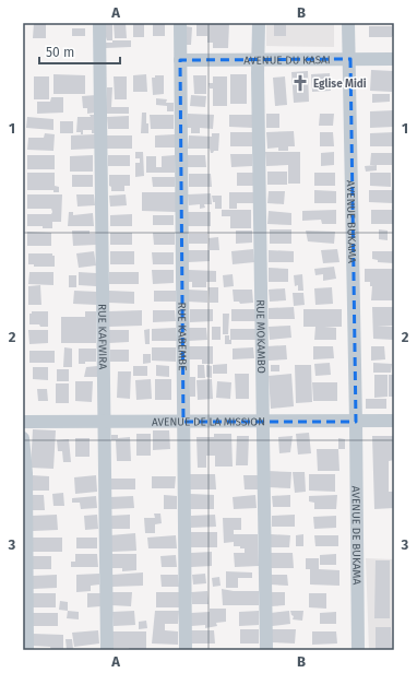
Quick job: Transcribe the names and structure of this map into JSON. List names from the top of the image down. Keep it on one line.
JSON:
{"streets":{"street":["AVENUE DU KASAI","AVENUE BUKAMA","RUE KAFWIRA","RUE KABEMBE","RUE MOKAMBO","AVENUE DE LA MISSION","AVENUE DE BUKAMA"]},"crossings":[["AVENUE DU KASAI","AVENUE BUKAMA"],["AVENUE DU KASAI","RUE KABEMBE"],["AVENUE DU KASAI","RUE MOKAMBO"],["AVENUE BUKAMA","AVENUE DE LA MISSION"],["AVENUE BUKAMA","AVENUE DE BUKAMA"],["RUE KAFWIRA","AVENUE DE LA MISSION"],["RUE KABEMBE","AVENUE DE LA MISSION"],["RUE MOKAMBO","AVENUE DE LA MISSION"],["AVENUE DE LA MISSION","AVENUE DE BUKAMA"]],"places":{"church":["Eglise Midi"]},"scale_bar":"50 m","grid":{"columns":["A","B"],"rows":["1","2","3"]}}
